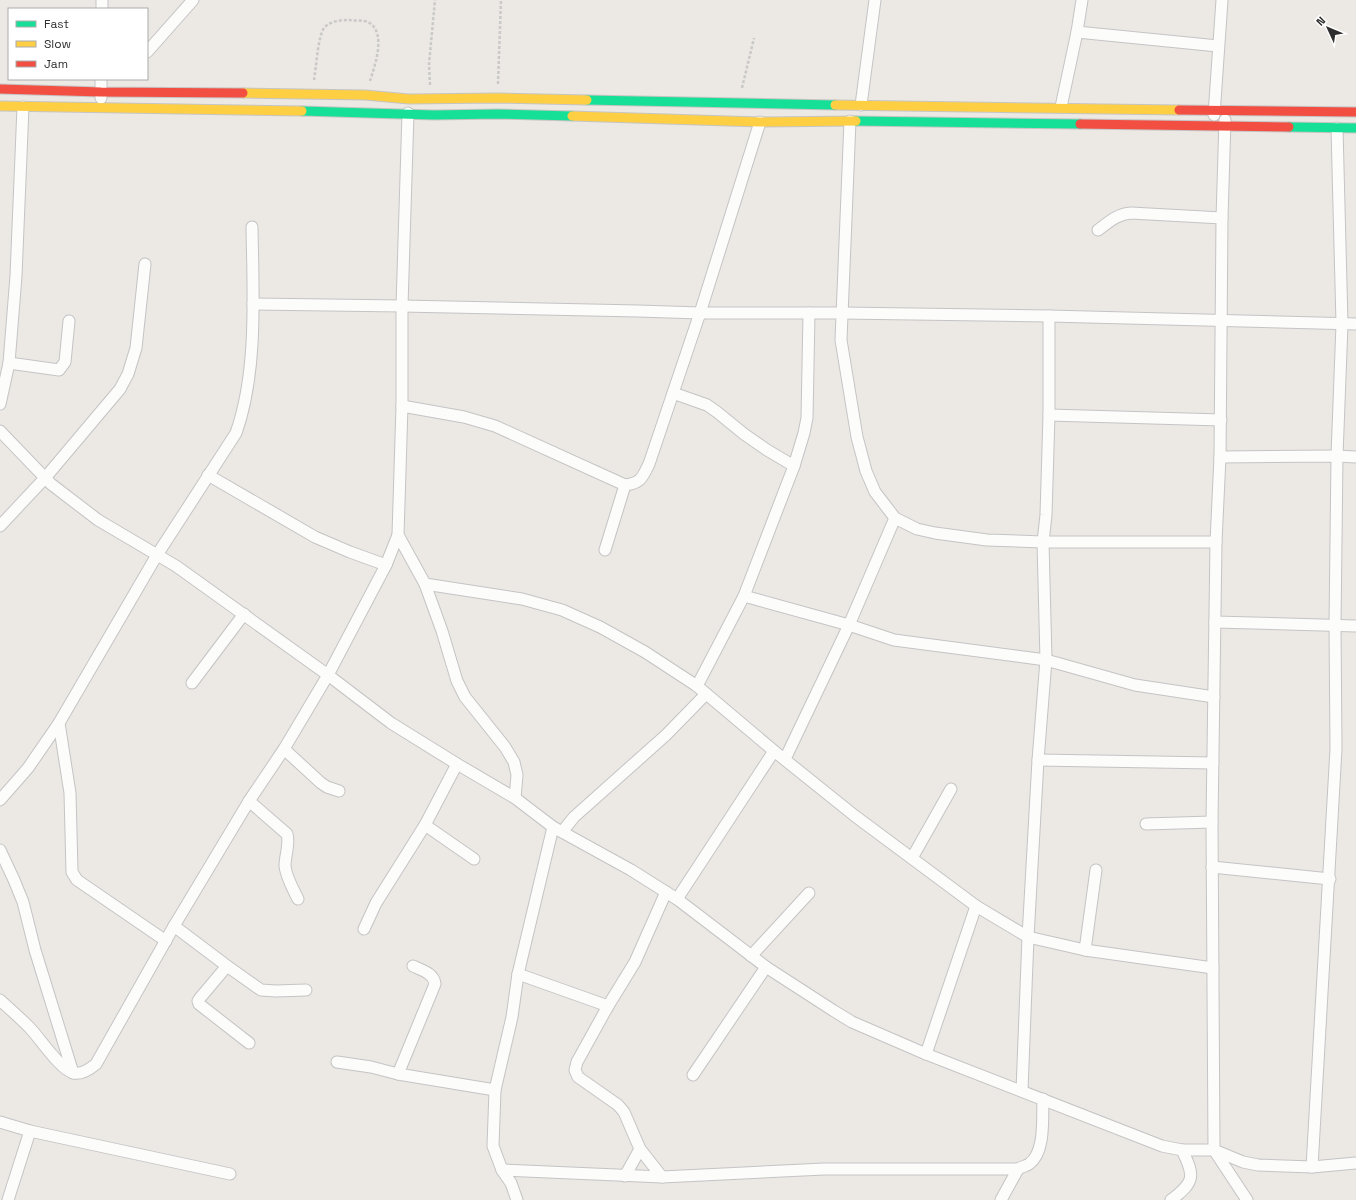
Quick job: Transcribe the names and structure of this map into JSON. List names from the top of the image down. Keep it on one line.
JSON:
{"legend":["Fast","Slow","Jam"],"north":"top left"}
